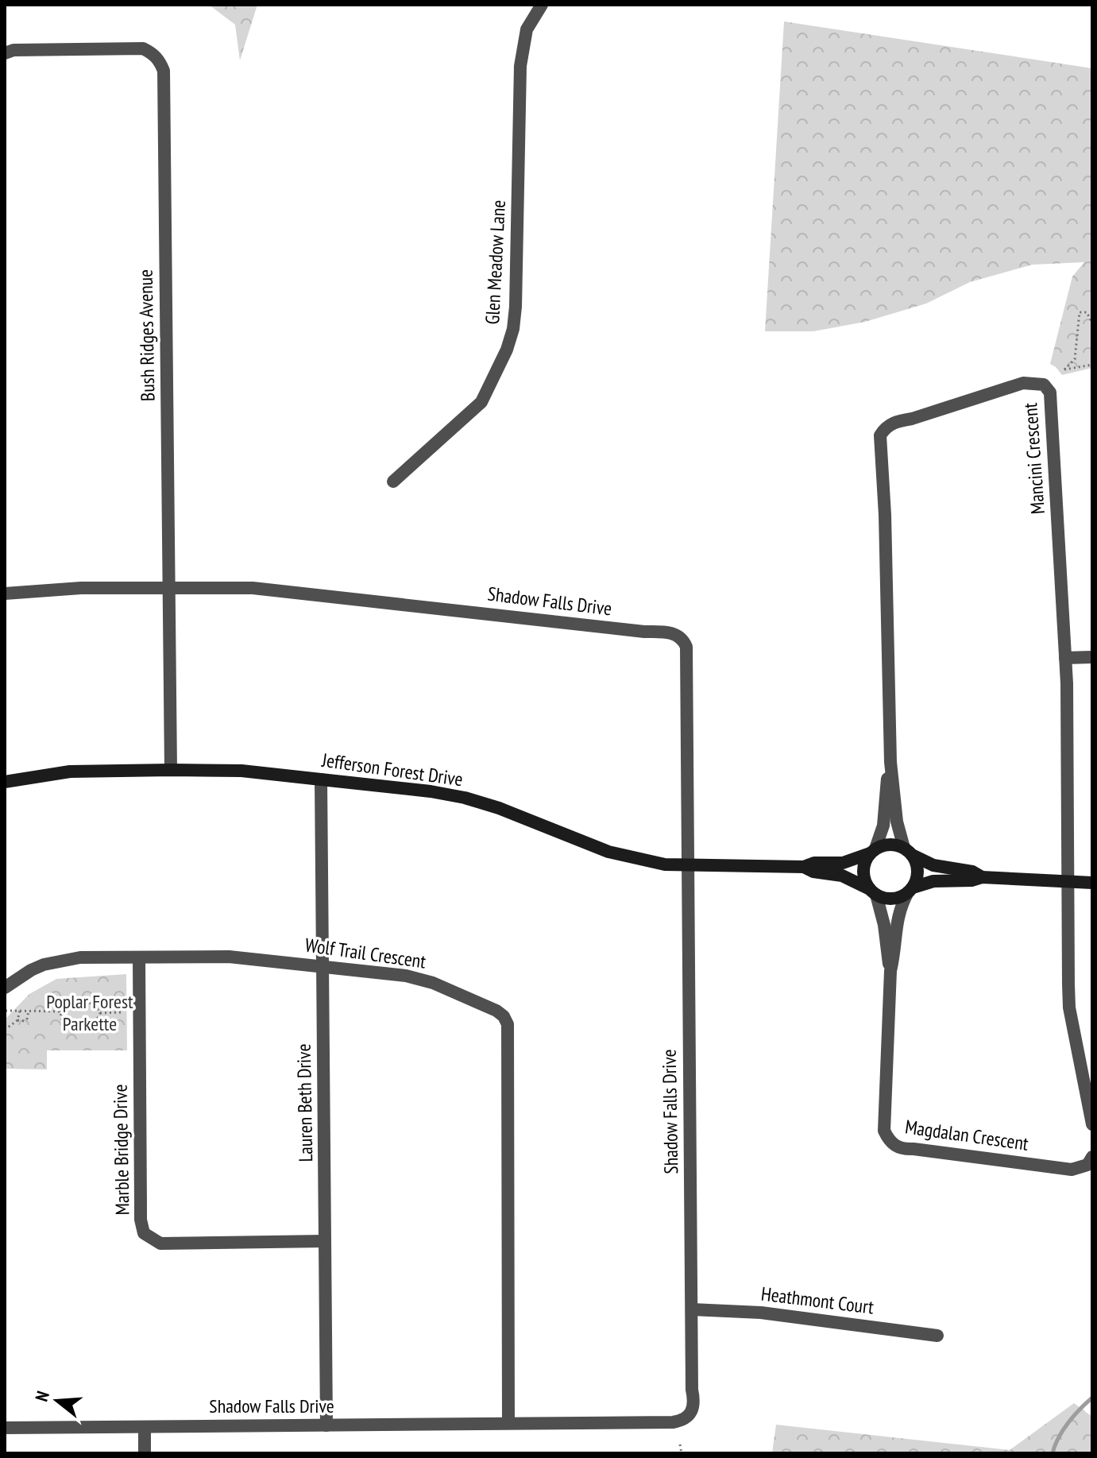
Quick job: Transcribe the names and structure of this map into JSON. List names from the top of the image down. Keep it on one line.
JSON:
{"streets":{"street":["Glen Meadow Lane","Bush Ridges Avenue","Mancini Crescent","Shadow Falls Drive","Jefferson Forest Drive","Wolf Trail Crescent","Lauren Beth Drive","Magdalan Crescent","Marble Bridge Drive","Heathmont Court"]},"crossings":[["Bush Ridges Avenue","Shadow Falls Drive"],["Bush Ridges Avenue","Jefferson Forest Drive"],["Mancini Crescent","Jefferson Forest Drive"],["Mancini Crescent","Magdalan Crescent"],["Shadow Falls Drive","Jefferson Forest Drive"],["Shadow Falls Drive","Wolf Trail Crescent"],["Shadow Falls Drive","Lauren Beth Drive"],["Shadow Falls Drive","Heathmont Court"],["Jefferson Forest Drive","Lauren Beth Drive"],["Jefferson Forest Drive","Magdalan Crescent"],["Wolf Trail Crescent","Lauren Beth Drive"],["Wolf Trail Crescent","Marble Bridge Drive"],["Lauren Beth Drive","Marble Bridge Drive"]],"parks":["Poplar Forest Parkette"],"north":"left"}
